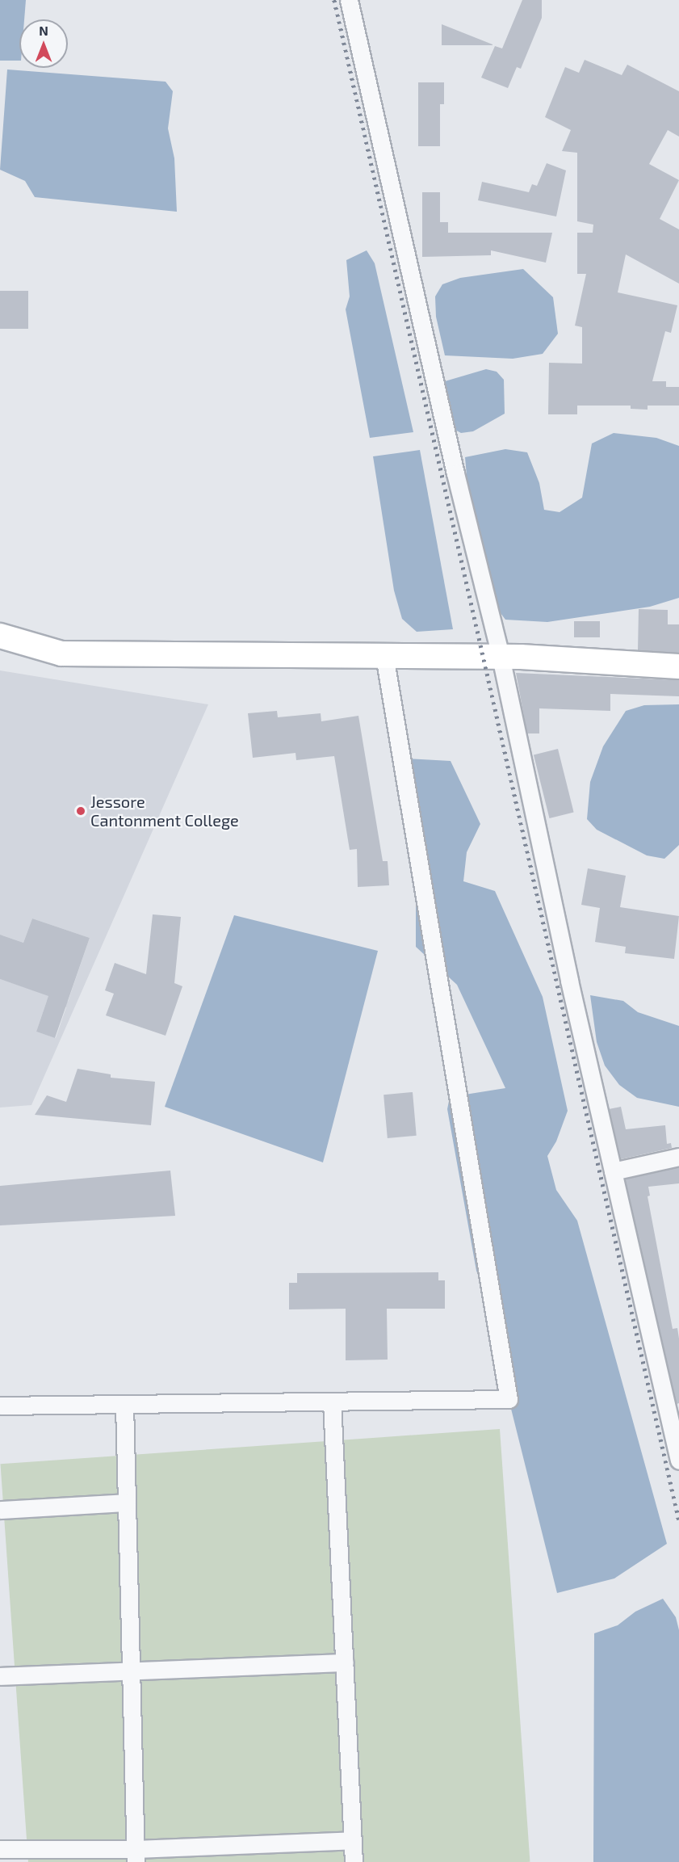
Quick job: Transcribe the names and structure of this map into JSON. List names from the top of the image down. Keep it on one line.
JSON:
{"places":["Jessore Cantonment College"],"north":"top"}
